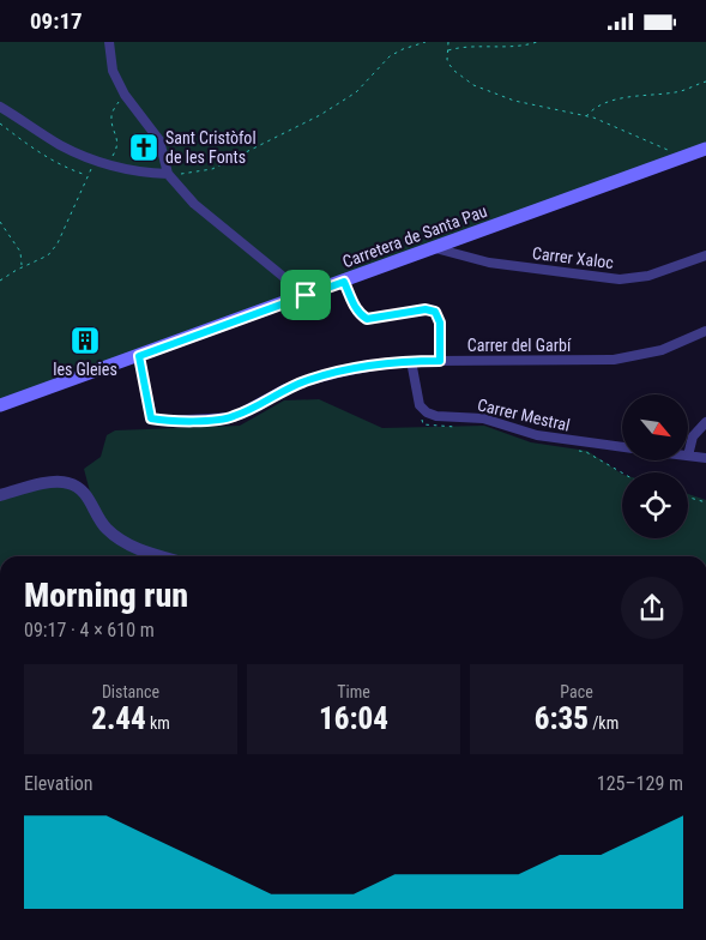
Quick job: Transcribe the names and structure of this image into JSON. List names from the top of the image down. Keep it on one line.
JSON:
{"streets":{"main road":["Carretera de Santa Pau"],"street":["Carrer Xaloc","Carrer del Garbí","Carrer Mestral"]},"crossings":[["Carretera de Santa Pau","Carrer Xaloc"],["Carretera de Santa Pau","Carrer del Garbí"]],"places":{"church":["Sant Cristòfol de les Fonts"],"building":["les Gleies"]},"north":"bottom right","page":{"status":"09:17","heading":["Morning run","09:17 · 4 × 610 m"],"stats":[["Distance","2.44 km"],["Time","16:04"],["Pace","6:35 /km"]],"chart":["Elevation","125–129 m"]}}
